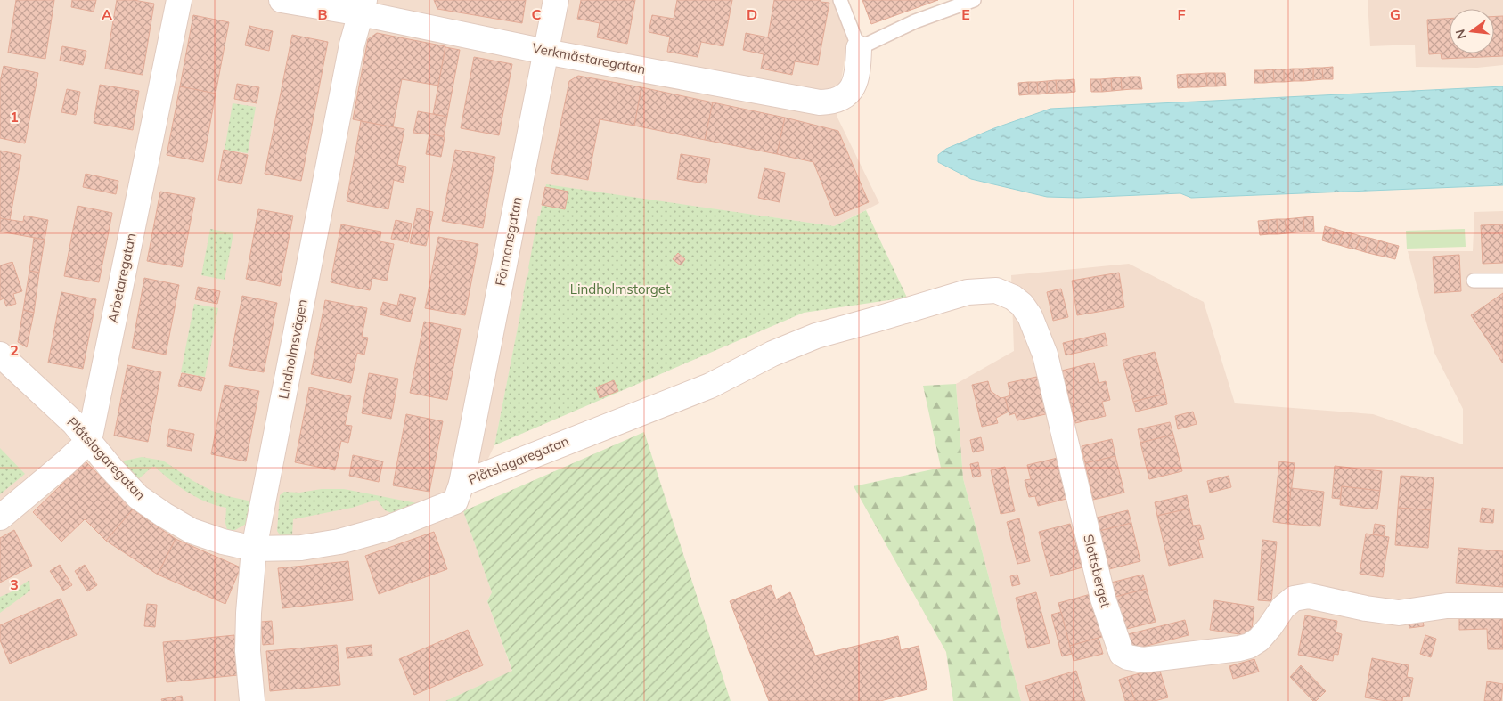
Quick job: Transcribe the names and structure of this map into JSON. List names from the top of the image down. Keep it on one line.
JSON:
{"streets":{"street":["Verkmästaregatan","Förmansgatan","Arbetaregatan","Lindholmsvägen","Plåtslagaregatan","Slottsberget"]},"crossings":[["Verkmästaregatan","Förmansgatan"],["Verkmästaregatan","Lindholmsvägen"],["Förmansgatan","Plåtslagaregatan"],["Arbetaregatan","Plåtslagaregatan"],["Lindholmsvägen","Plåtslagaregatan"],["Plåtslagaregatan","Slottsberget"]],"parks":["Lindholmstorget"],"north":"left","grid":{"columns":["A","B","C","D","E","F","G"],"rows":["1","2","3"]}}
